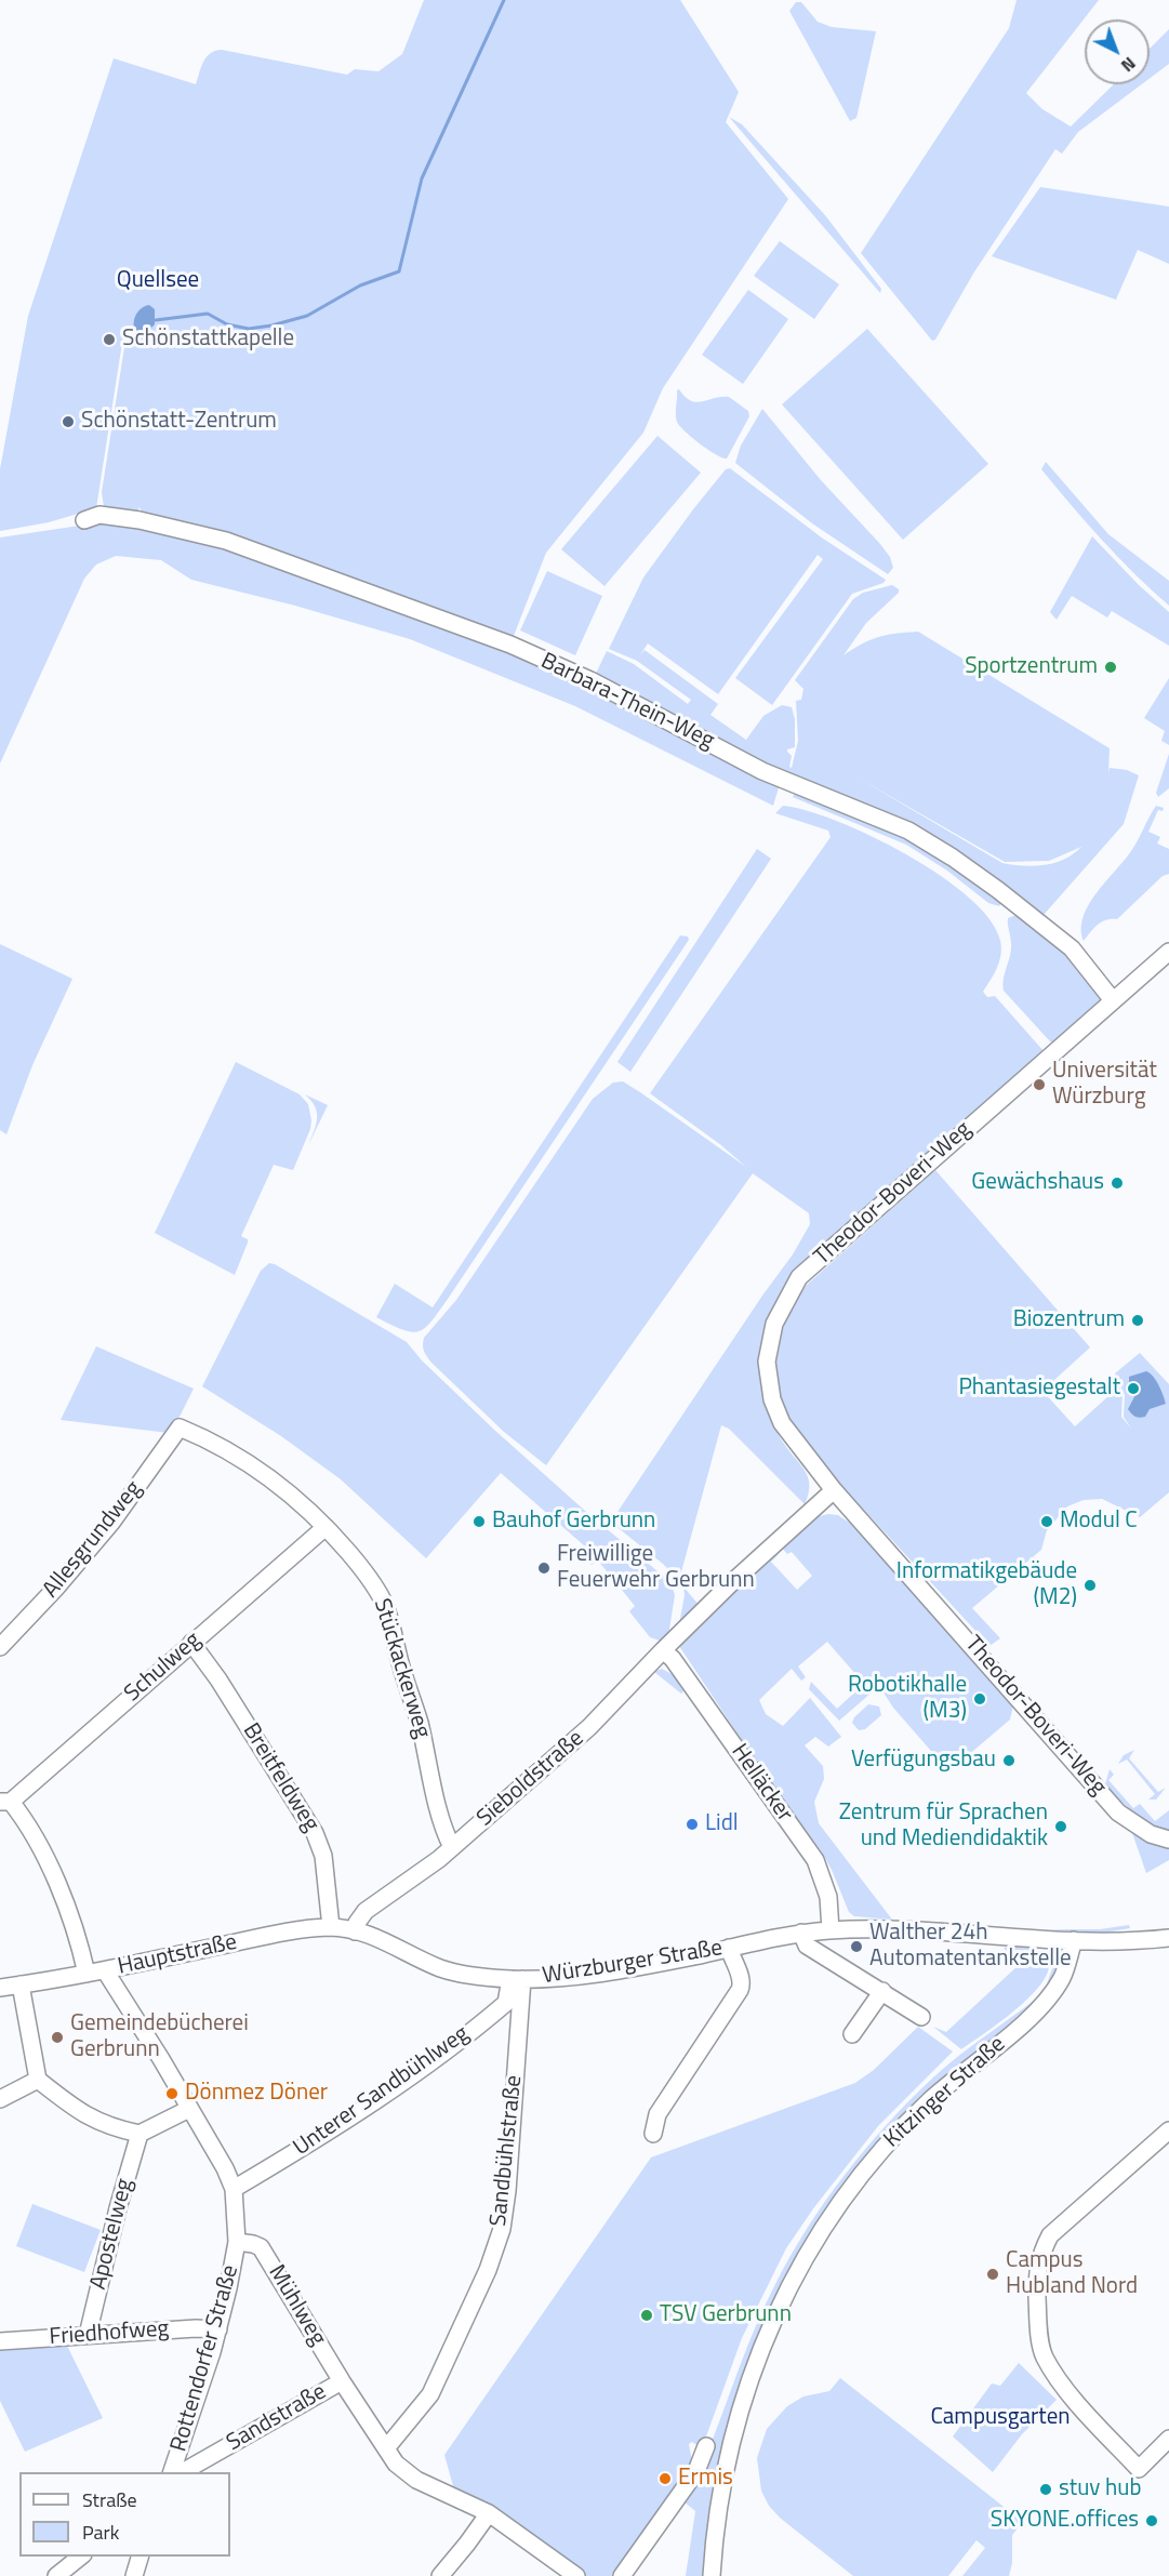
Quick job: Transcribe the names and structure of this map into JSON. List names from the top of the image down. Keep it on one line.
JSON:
{"streets":{"street":["Barbara-Thein-Weg","Theodor-Boveri-Weg","Allesgrundweg","Schulweg","Stückackerweg","Breitfeldweg","Sieboldstraße","Helläcker","Hauptstraße","Würzburger Straße","Unterer Sandbühlweg","Kitzinger Straße","Sandbühlstraße","Apostelweg","Mühlweg","Friedhofweg","Rottendorfer Straße","Sandstraße"]},"crossings":[["Barbara-Thein-Weg","Theodor-Boveri-Weg"],["Theodor-Boveri-Weg","Sieboldstraße"],["Allesgrundweg","Stückackerweg"],["Schulweg","Stückackerweg"],["Schulweg","Breitfeldweg"],["Stückackerweg","Sieboldstraße"],["Breitfeldweg","Hauptstraße"],["Sieboldstraße","Helläcker"],["Sieboldstraße","Hauptstraße"],["Sieboldstraße","Würzburger Straße"],["Helläcker","Würzburger Straße"],["Hauptstraße","Würzburger Straße"],["Würzburger Straße","Unterer Sandbühlweg"],["Würzburger Straße","Kitzinger Straße"],["Würzburger Straße","Sandbühlstraße"],["Unterer Sandbühlweg","Sandbühlstraße"],["Sandbühlstraße","Mühlweg"],["Apostelweg","Friedhofweg"],["Mühlweg","Rottendorfer Straße"],["Mühlweg","Sandstraße"],["Friedhofweg","Rottendorfer Straße"]],"parks":["Quellsee","Campusgarten"],"places":["Schönstattkapelle","Schönstatt-Zentrum","Sportzentrum","Universität Würzburg","Gewächshaus","Biozentrum","Phantasiegestalt","Bauhof Gerbrunn","Modul C","Freiwillige Feuerwehr Gerbrunn","Informatikgebäude (M2)","Robotikhalle (M3)","Verfügungsbau","Lidl","Zentrum für Sprachen und Mediendidaktik","Walther 24h Automatentankstelle","Gemeindebücherei Gerbrunn","Dönmez Döner","Campus Hubland Nord","TSV Gerbrunn","Ermis","stuv hub","SKYONE.offices"],"legend":["Straße","Park"],"north":"bottom right"}
